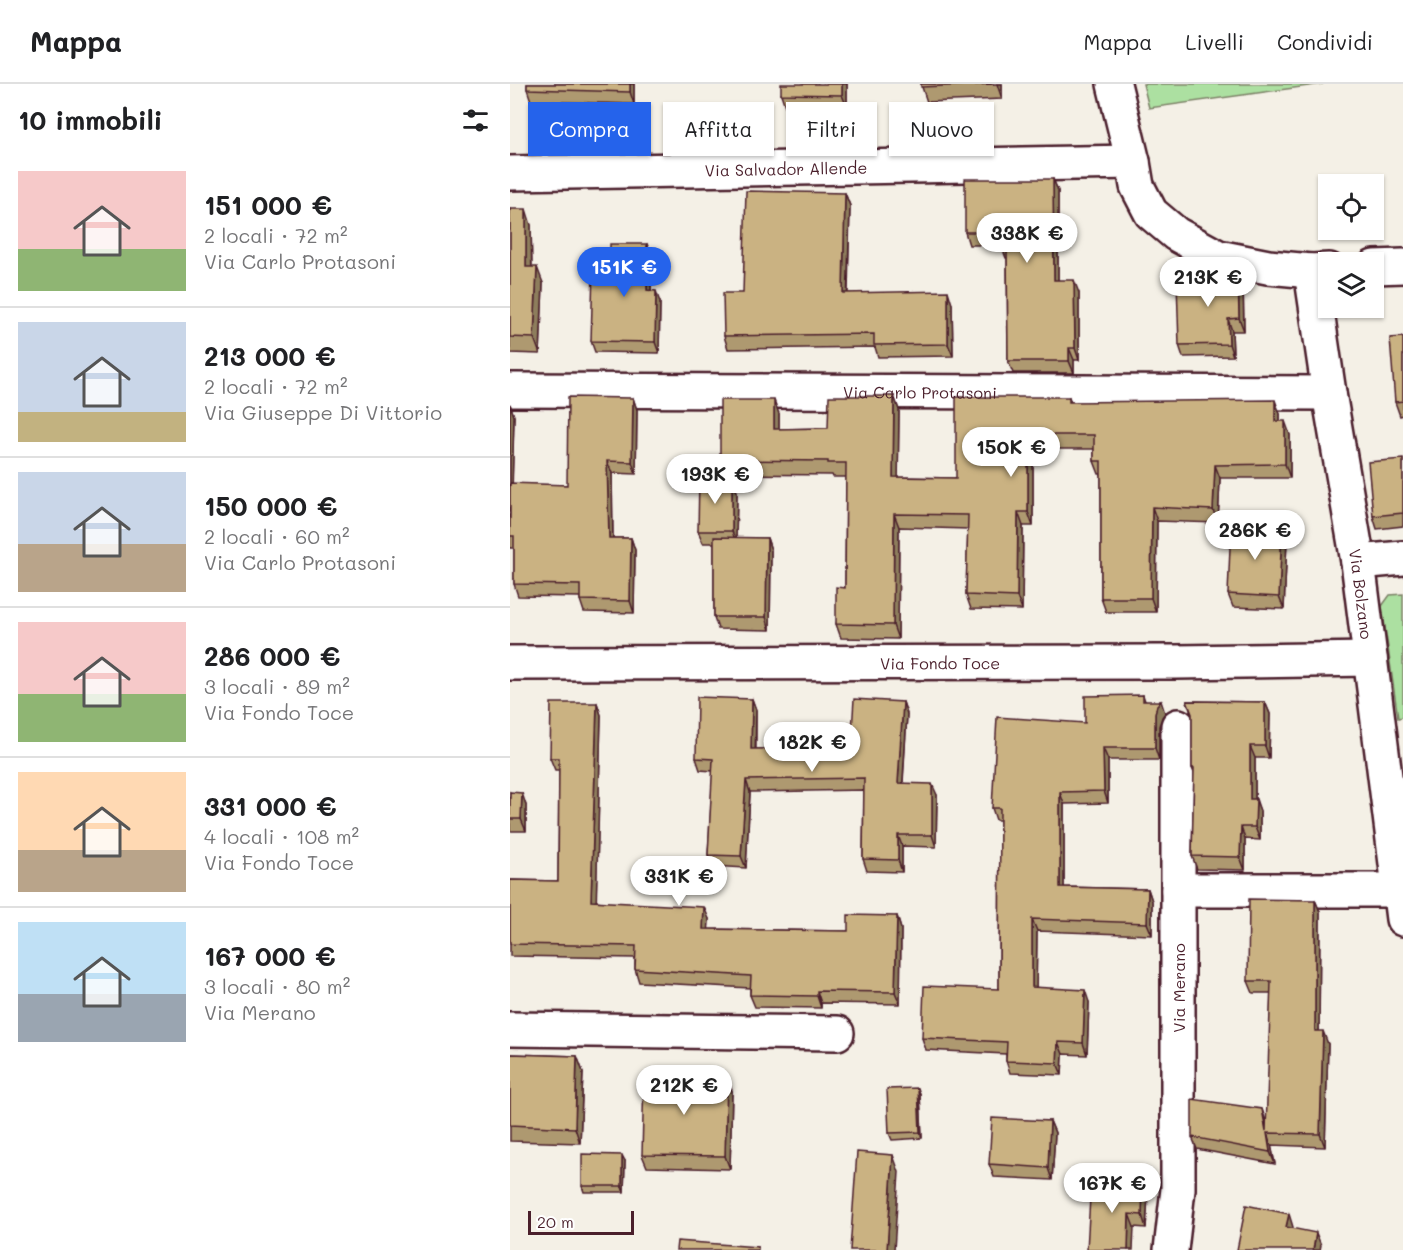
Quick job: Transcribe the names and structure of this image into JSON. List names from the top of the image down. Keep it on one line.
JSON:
{"streets":{"street":["Via Salvador Allende","Via Carlo Protasoni","Via Bolzano","Via Fondo Toce","Via Merano"]},"crossings":[["Via Carlo Protasoni","Via Bolzano"],["Via Bolzano","Via Fondo Toce"]],"scale_bar":"20 m","page":{"header":"Mappa","nav":["Mappa","Livelli","Condividi"],"heading":"10 immobili","chip":["Compra","Affitta","Filtri","Nuovo"],"list":[{"name":"151 000 €","note":"2 locali · 72 m² · Via Carlo Protasoni"},{"name":"213 000 €","note":"2 locali · 72 m² · Via Giuseppe Di Vittorio"},{"name":"150 000 €","note":"2 locali · 60 m² · Via Carlo Protasoni"},{"name":"286 000 €","note":"3 locali · 89 m² · Via Fondo Toce"},{"name":"331 000 €","note":"4 locali · 108 m² · Via Fondo Toce"},{"name":"167 000 €","note":"3 locali · 80 m² · Via Merano"}],"price":["338K €","151K €","213K €","150K €","193K €","286K €","182K €","331K €","212K €","167K €"],"scale":"20 m"}}
